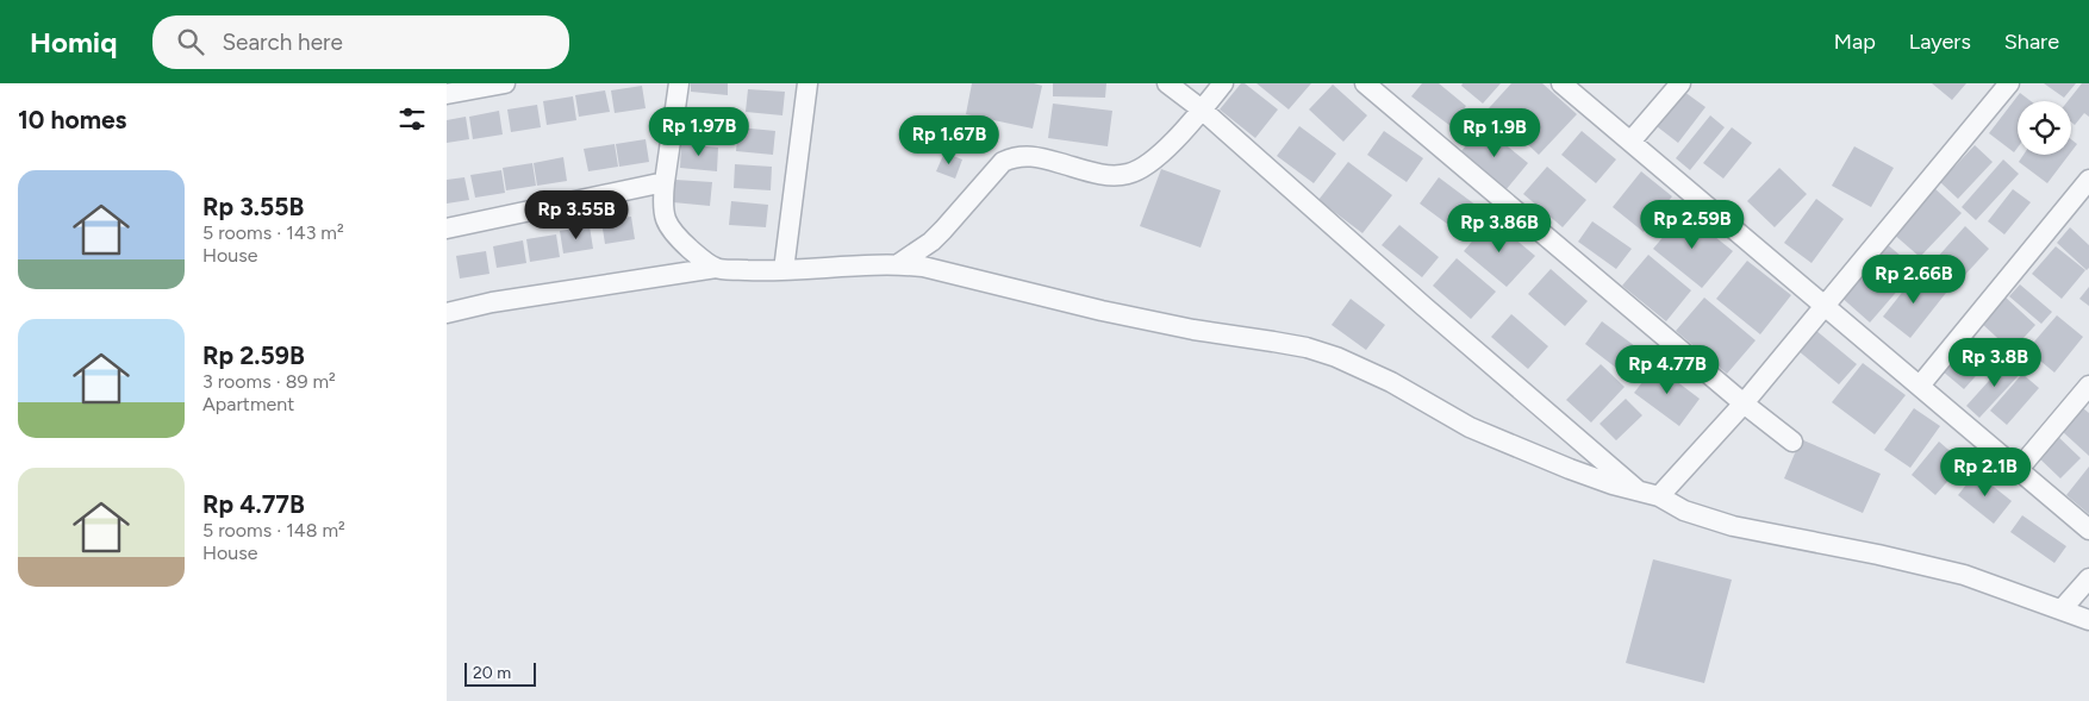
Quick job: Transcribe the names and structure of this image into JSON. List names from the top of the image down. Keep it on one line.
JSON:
{"scale_bar":"20 m","page":{"header":"Homiq","search":"Search here","nav":["Map","Layers","Share"],"heading":"10 homes","price":["Rp 1.97B","Rp 1.9B","Rp 1.67B","Rp 3.55B","Rp 2.59B","Rp 3.86B","Rp 2.66B","Rp 3.8B","Rp 4.77B","Rp 2.1B"],"list":[{"name":"Rp 3.55B","note":"5 rooms · 143 m² · House"},{"name":"Rp 2.59B","note":"3 rooms · 89 m² · Apartment"},{"name":"Rp 4.77B","note":"5 rooms · 148 m² · House"}],"scale":"20 m"}}
